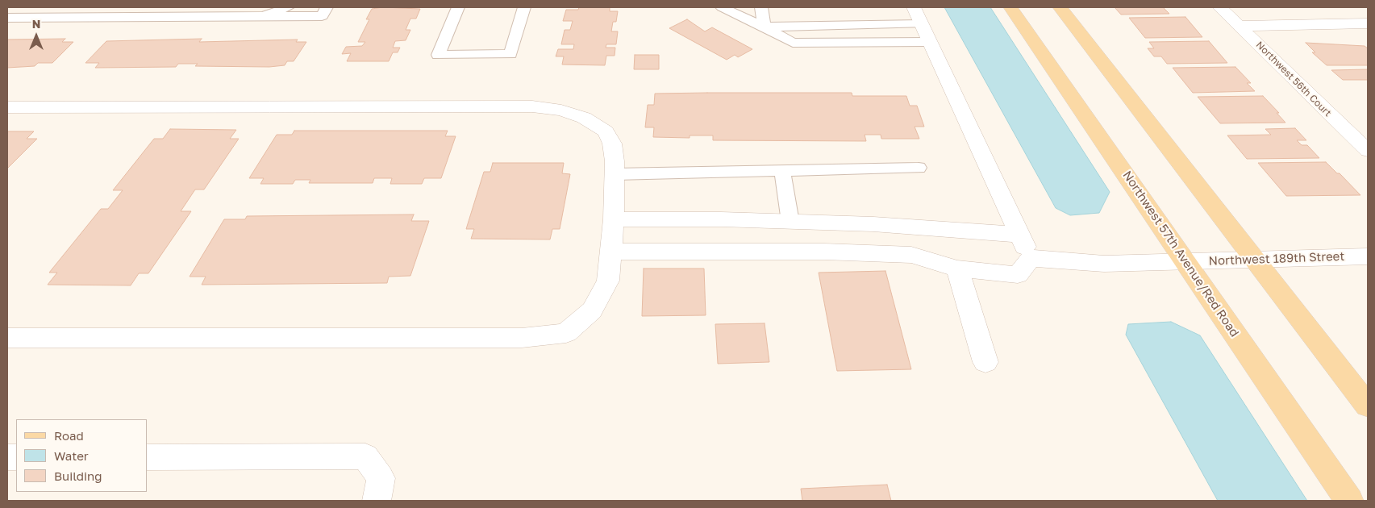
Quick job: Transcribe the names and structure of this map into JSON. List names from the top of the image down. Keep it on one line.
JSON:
{"streets":{"main road":["Northwest 57th Avenue/Red Road"],"street":["Northwest 56th Court","Northwest 189th Street"]},"crossings":[["Northwest 57th Avenue/Red Road","Northwest 189th Street"]],"legend":["Road","Water","Building"],"north":"top"}
